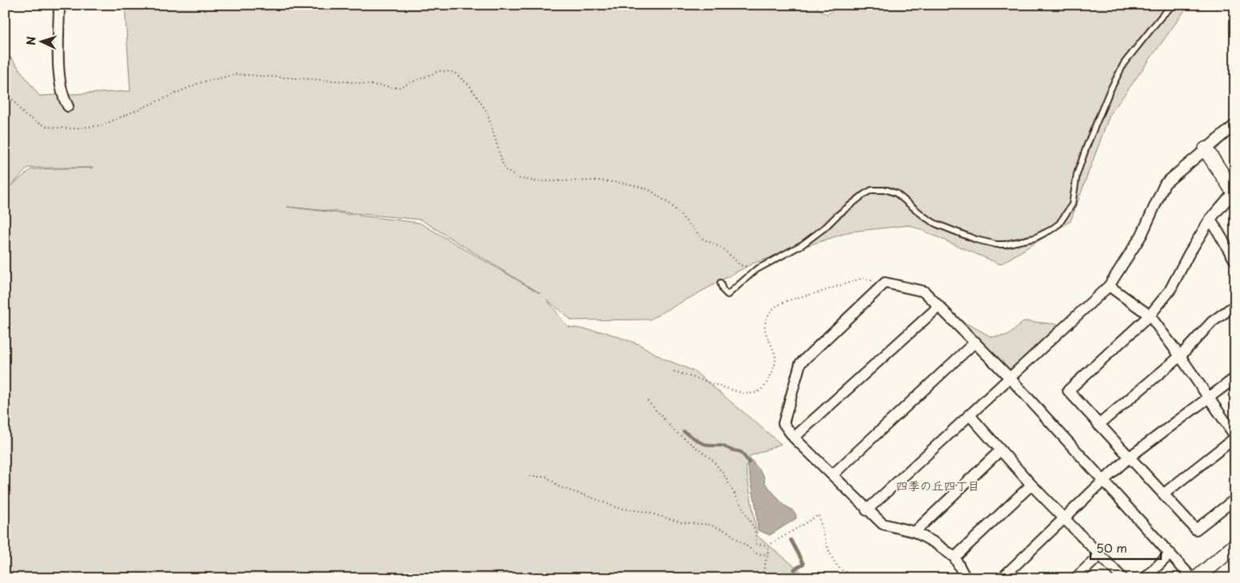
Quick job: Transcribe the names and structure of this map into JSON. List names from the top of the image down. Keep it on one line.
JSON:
{"districts":["四季の丘四丁目"],"scale_bar":"50 m","north":"left"}
